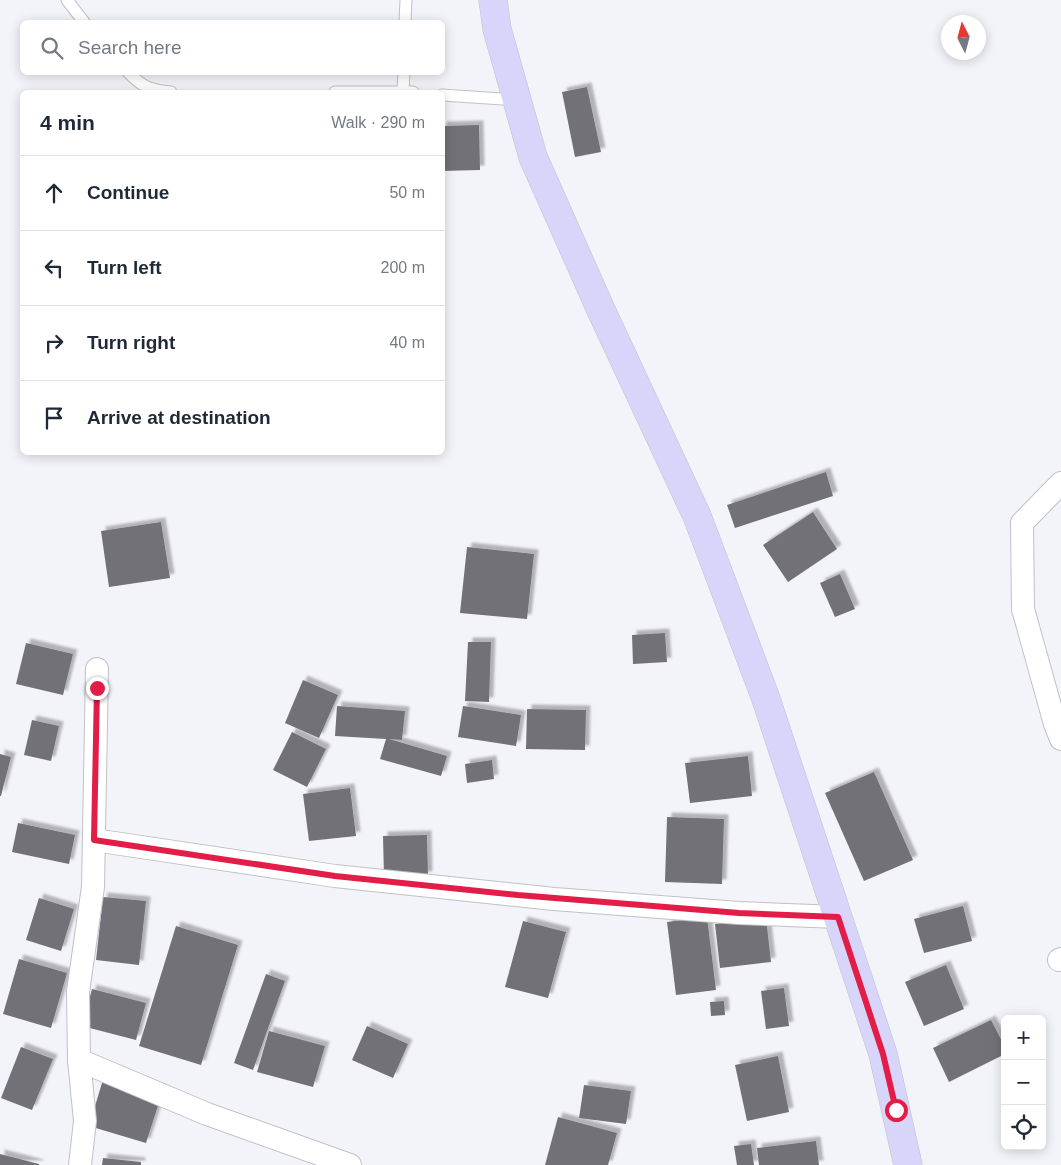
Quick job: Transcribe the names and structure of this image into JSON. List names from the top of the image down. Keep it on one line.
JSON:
{"north":"top","page":{"search":"Search here","heading":["4 min","Walk · 290 m"],"list":[["Continue","50 m"],["Turn left","200 m"],["Turn right","40 m"],"Arrive at destination"],"map_buttons":["+","−"]}}
